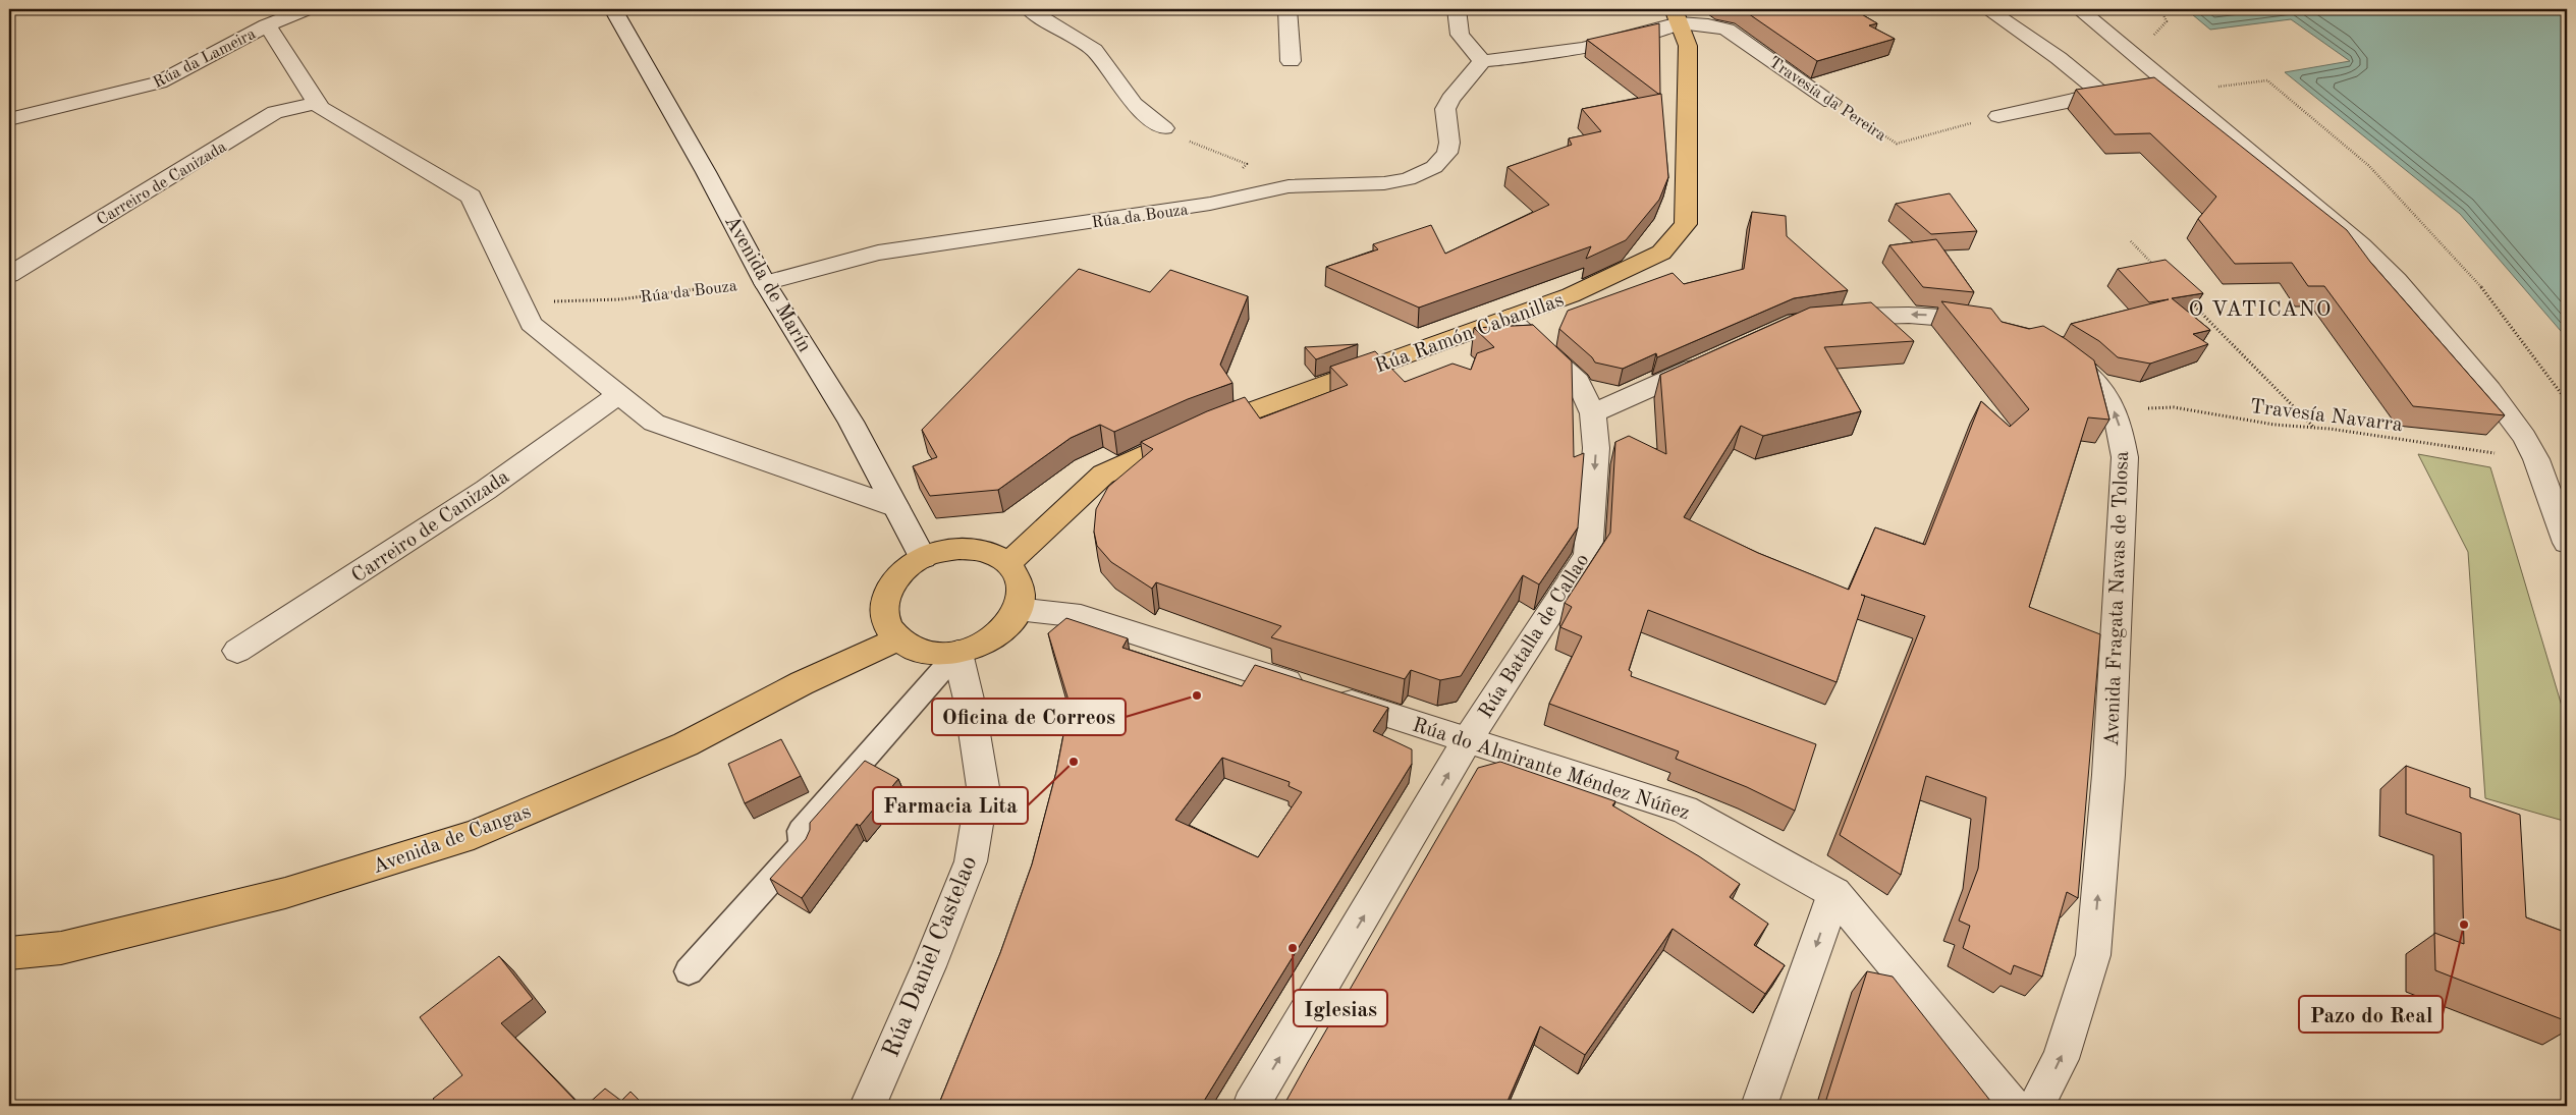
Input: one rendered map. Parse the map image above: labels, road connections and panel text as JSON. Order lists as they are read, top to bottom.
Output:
{
  "streets": {
    "main road": ["Rúa Ramón Cabanillas", "Avenida de Cangas"],
    "street": [
      "Rúa da Lameira",
      "Travesía da Pereira",
      "Carreiro de Canizada",
      "Rúa da Bouza",
      "Avenida de Marín",
      "Avenida Fragata Navas de Tolosa",
      "Rúa Batalla de Callao",
      "Rúa do Almirante Méndez Núñez",
      "Rúa Daniel Castelao"
    ],
    "path": ["Travesía Navarra"]
  },
  "crossings": [
    ["Travesía da Pereira", "Rúa Ramón Cabanillas"],
    ["Rúa da Bouza", "Avenida de Marín"],
    ["Avenida de Marín", "Rúa Ramón Cabanillas"],
    ["Avenida de Marín", "Rúa do Almirante Méndez Núñez"],
    ["Avenida de Marín", "Avenida de Cangas"],
    ["Avenida de Marín", "Rúa Daniel Castelao"],
    ["Rúa Ramón Cabanillas", "Rúa Batalla de Callao"],
    ["Rúa Ramón Cabanillas", "Rúa do Almirante Méndez Núñez"],
    ["Rúa Ramón Cabanillas", "Avenida de Cangas"],
    ["Rúa Ramón Cabanillas", "Rúa Daniel Castelao"],
    ["Travesía Navarra", "Avenida Fragata Navas de Tolosa"],
    ["Rúa Batalla de Callao", "Rúa do Almirante Méndez Núñez"],
    ["Rúa do Almirante Méndez Núñez", "Avenida de Cangas"],
    ["Rúa do Almirante Méndez Núñez", "Rúa Daniel Castelao"],
    ["Avenida de Cangas", "Rúa Daniel Castelao"]
  ],
  "one_way": ["Avenida Fragata Navas de Tolosa"],
  "districts": ["O VATICANO"],
  "places": [
    "Oficina de Correos",
    "Farmacia Lita",
    "Pazo do Real",
    "Iglesias"
  ]
}
